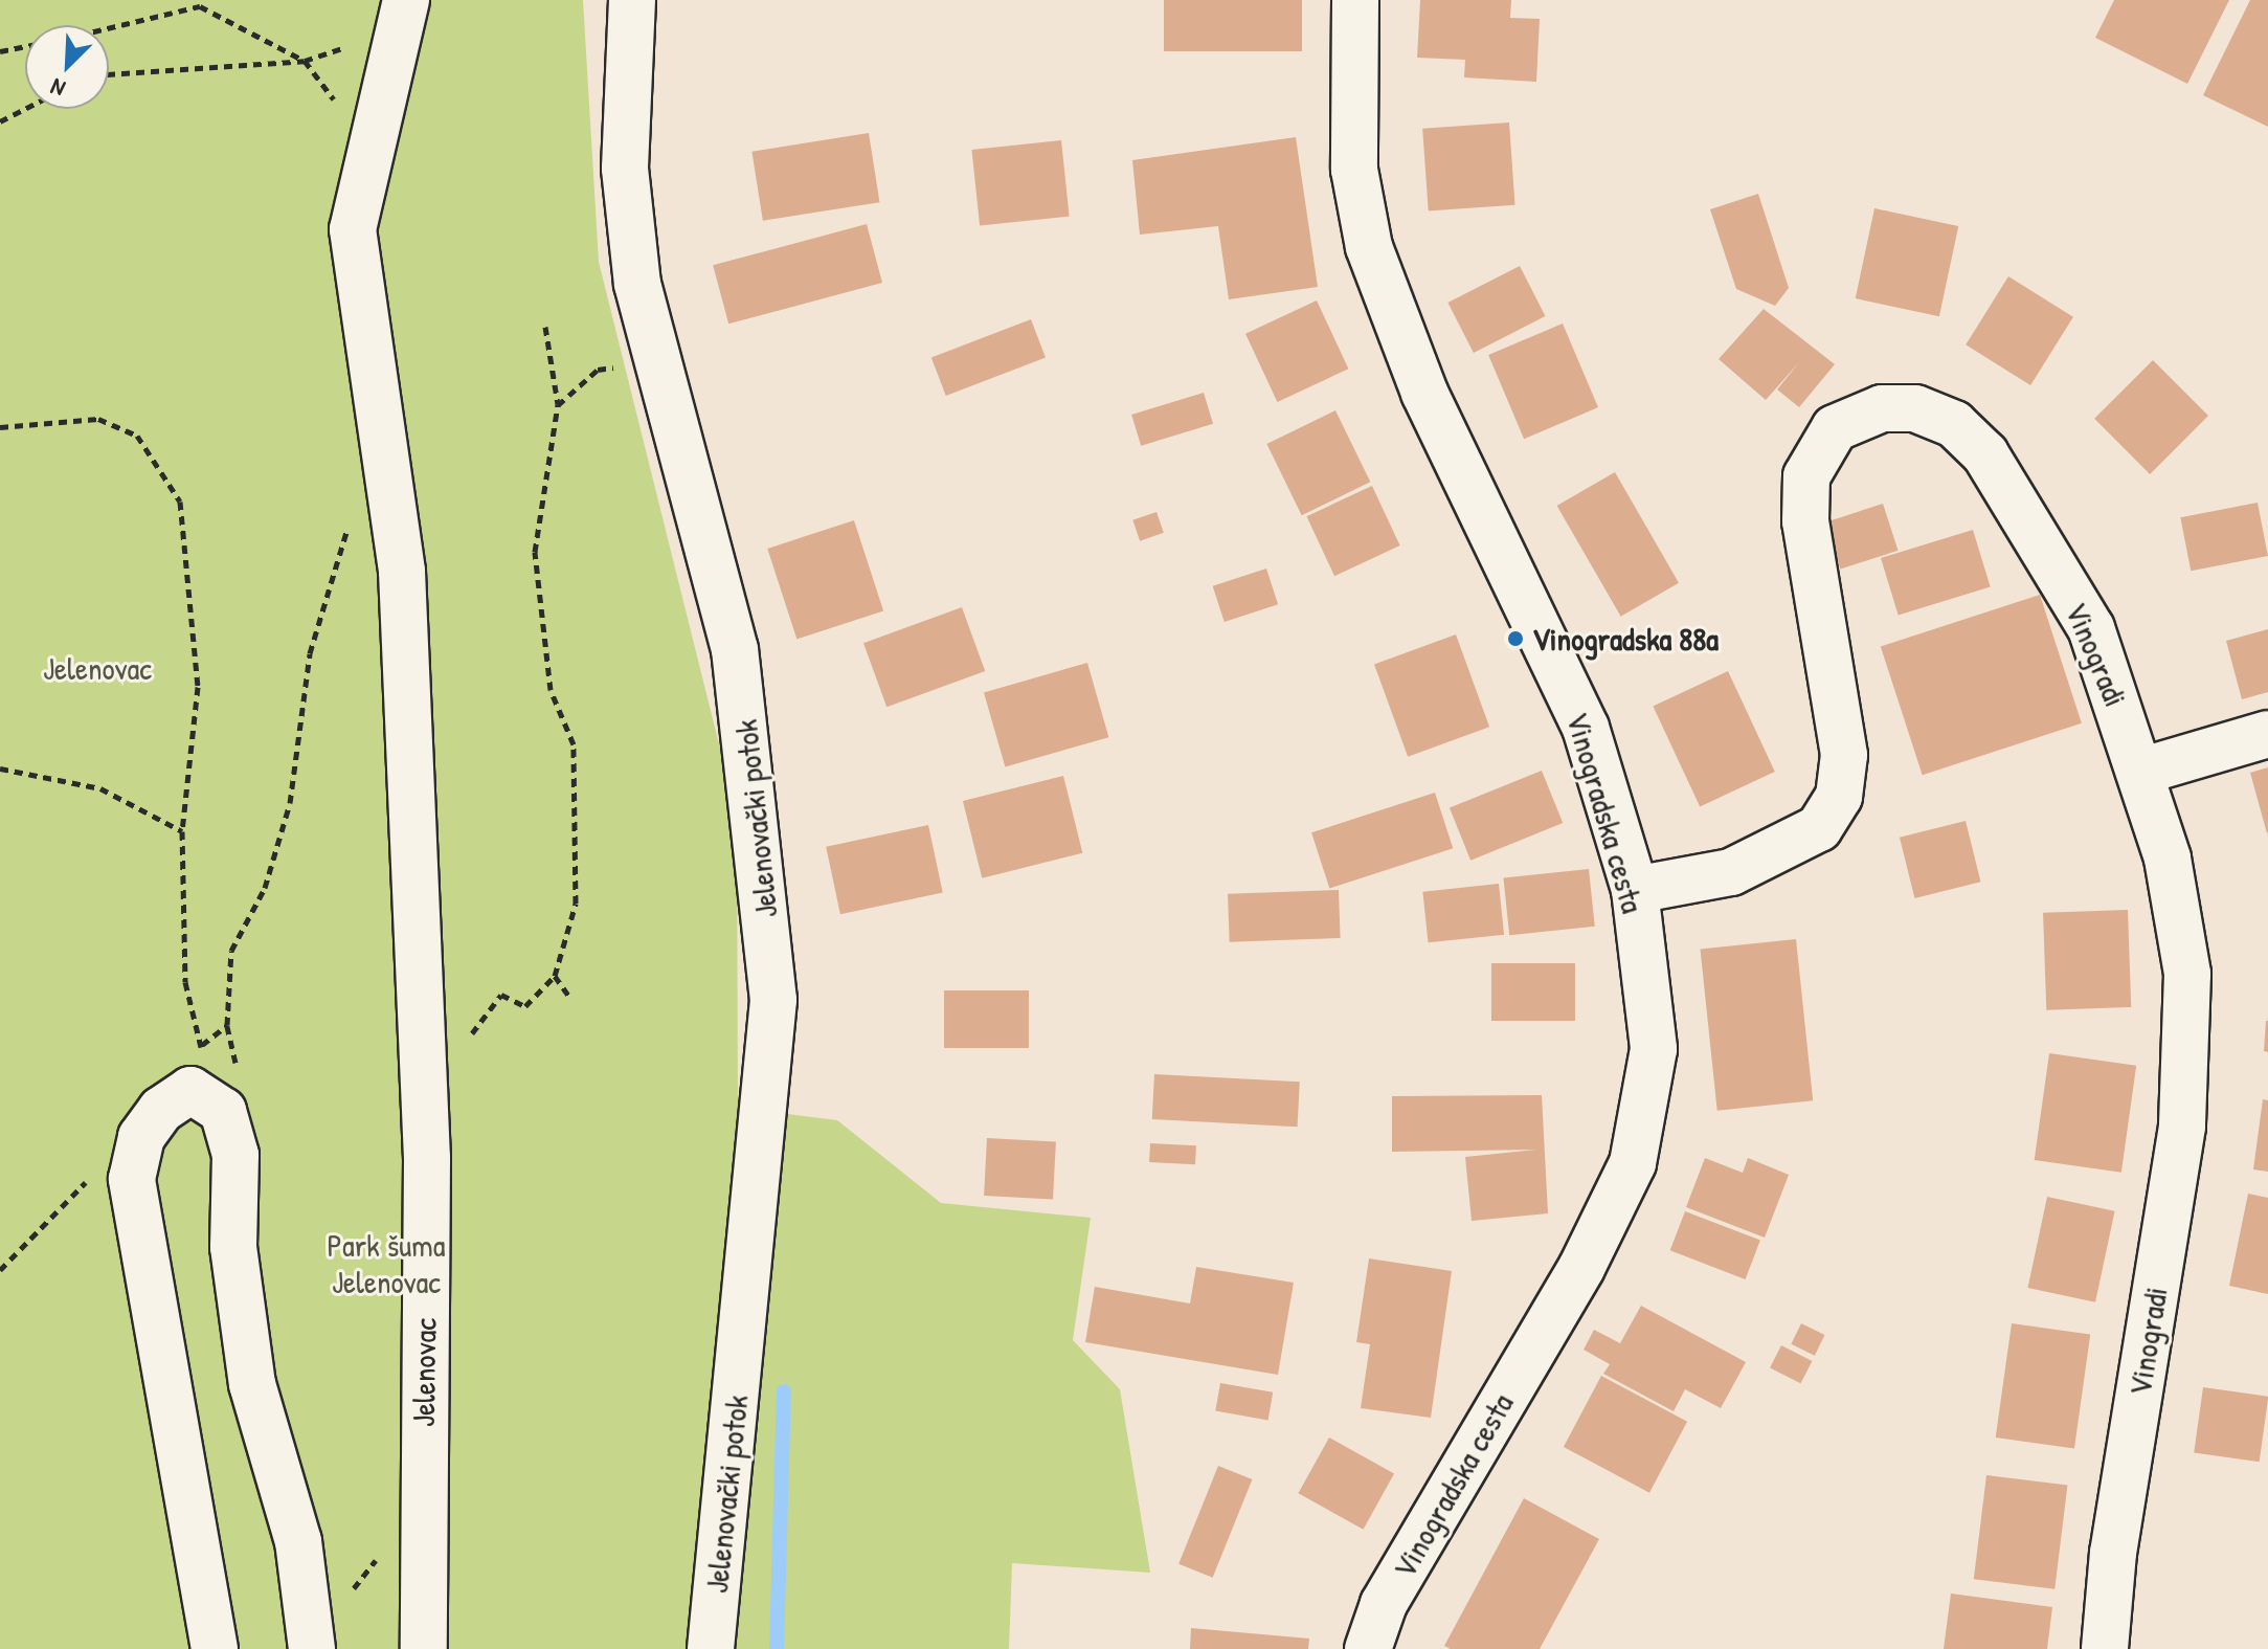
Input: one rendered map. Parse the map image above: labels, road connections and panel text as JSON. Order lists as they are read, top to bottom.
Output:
{
  "streets": {
    "street": [
      "Vinogradi",
      "Vinogradska cesta",
      "Jelenovački potok",
      "Jelenovac"
    ]
  },
  "crossings": [
    ["Vinogradi", "Vinogradska cesta"]
  ],
  "parks": ["Jelenovac", "Park šuma Jelenovac"],
  "places": ["Vinogradska 88a"],
  "north": "bottom left"
}
